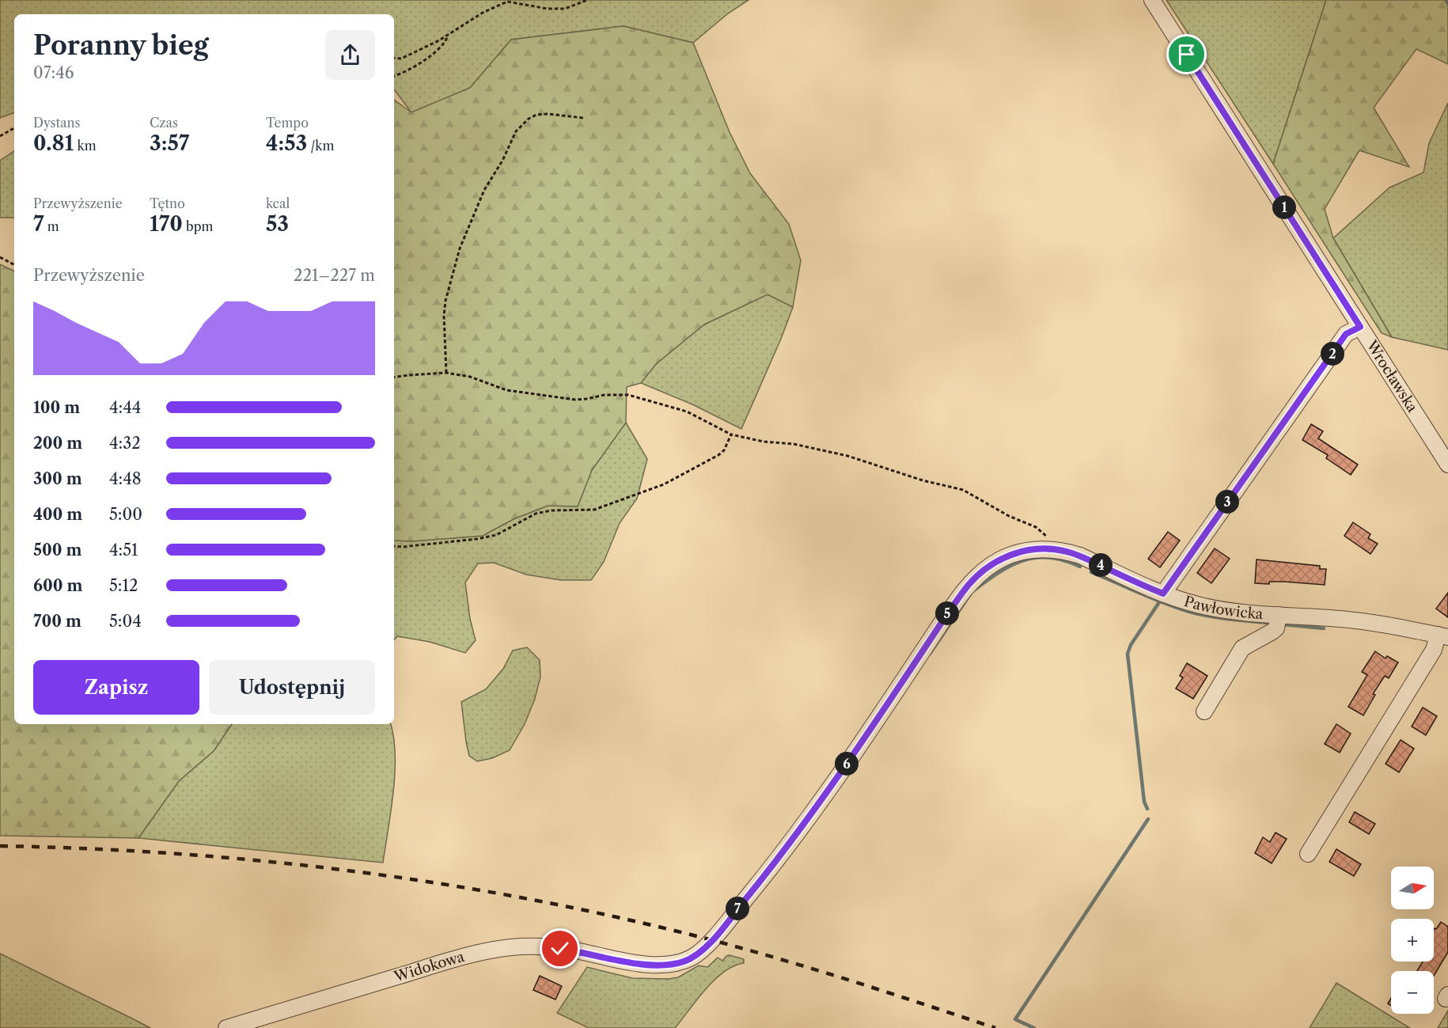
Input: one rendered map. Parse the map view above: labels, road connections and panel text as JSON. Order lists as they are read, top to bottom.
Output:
{
  "streets": {
    "street": ["Wrocławska", "Pawłowicka", "Widokowa"]
  },
  "crossings": [
    ["Pawłowicka", "Widokowa"]
  ],
  "north": "right",
  "page": {
    "heading": ["Poranny bieg", "07:46"],
    "stats": [
      ["Dystans", "0.81 km"],
      ["Czas", "3:57"],
      ["Tempo", "4:53 /km"],
      ["Przewyższenie", "7 m"],
      ["Tętno", "170 bpm"],
      ["kcal", "53"]
    ],
    "pins": [
      "1",
      "2",
      "3",
      "4",
      "5",
      "6",
      "7"
    ],
    "chart": ["Przewyższenie", "221–227 m"],
    "list": [
      {
        "name": "100 m",
        "note": "4:44"
      },
      {
        "name": "200 m",
        "note": "4:32"
      },
      {
        "name": "300 m",
        "note": "4:48"
      },
      {
        "name": "400 m",
        "note": "5:00"
      },
      {
        "name": "500 m",
        "note": "4:51"
      },
      {
        "name": "600 m",
        "note": "5:12"
      },
      {
        "name": "700 m",
        "note": "5:04"
      }
    ],
    "buttons": ["Zapisz", "Udostępnij"],
    "map_buttons": ["+", "−"]
  }
}
